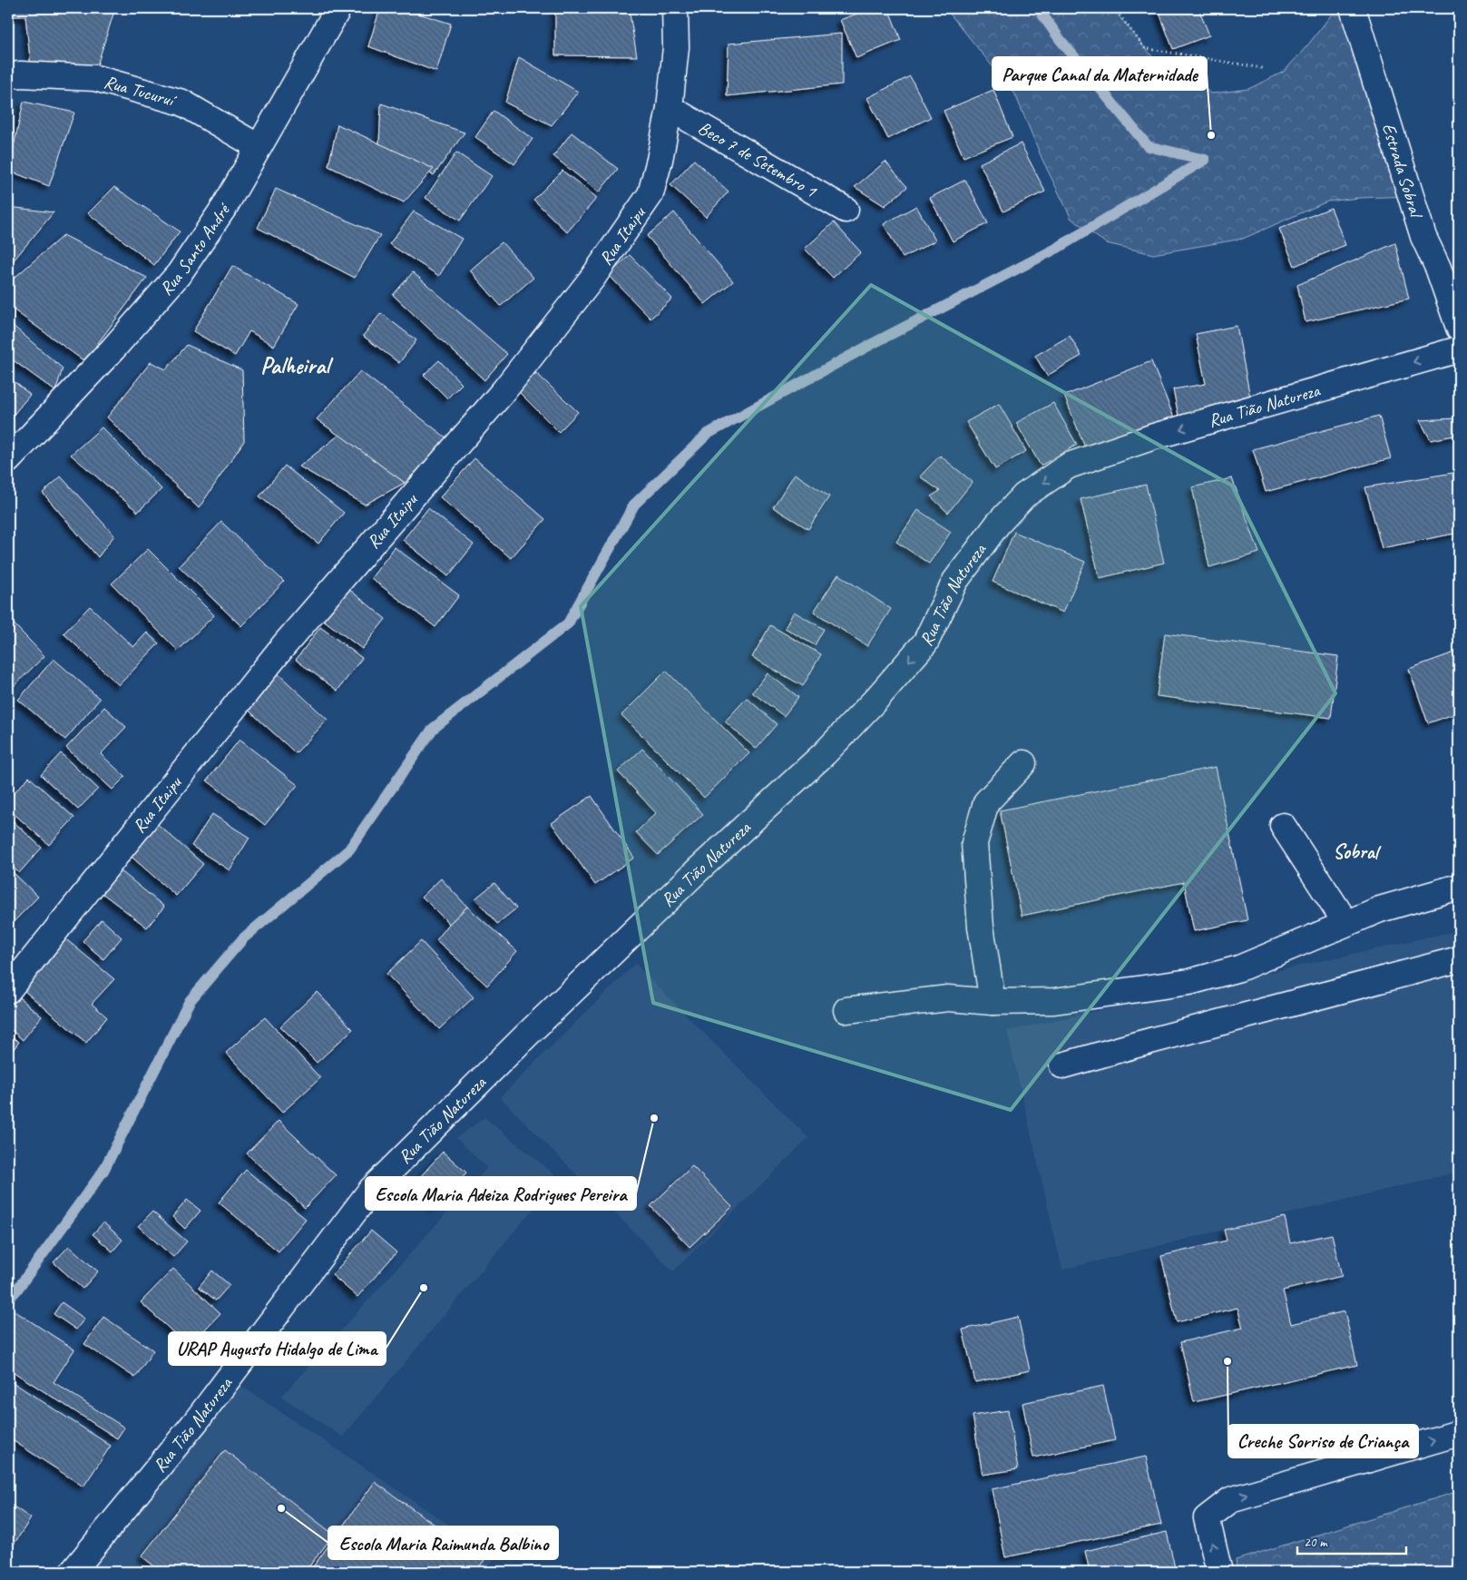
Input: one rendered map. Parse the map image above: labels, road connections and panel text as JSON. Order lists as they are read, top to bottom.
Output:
{
  "streets": {
    "street": [
      "Rua Tucuruí",
      "Beco 7 de Setembro 1",
      "Estrada Sobral",
      "Rua Itaipu",
      "Rua Santo André",
      "Rua Tião Natureza"
    ]
  },
  "crossings": [
    ["Rua Tucuruí", "Rua Santo André"],
    ["Beco 7 de Setembro 1", "Rua Itaipu"]
  ],
  "one_way": ["Rua Tião Natureza"],
  "districts": ["Palheiral", "Sobral"],
  "places": [
    "Parque Canal da Maternidade",
    "Escola Maria Adeiza Rodrigues Pereira",
    "URAP Augusto Hidalgo de Lima",
    "Creche Sorriso de Criança",
    "Escola Maria Raimunda Balbino"
  ],
  "scale_bar": "20 m"
}
